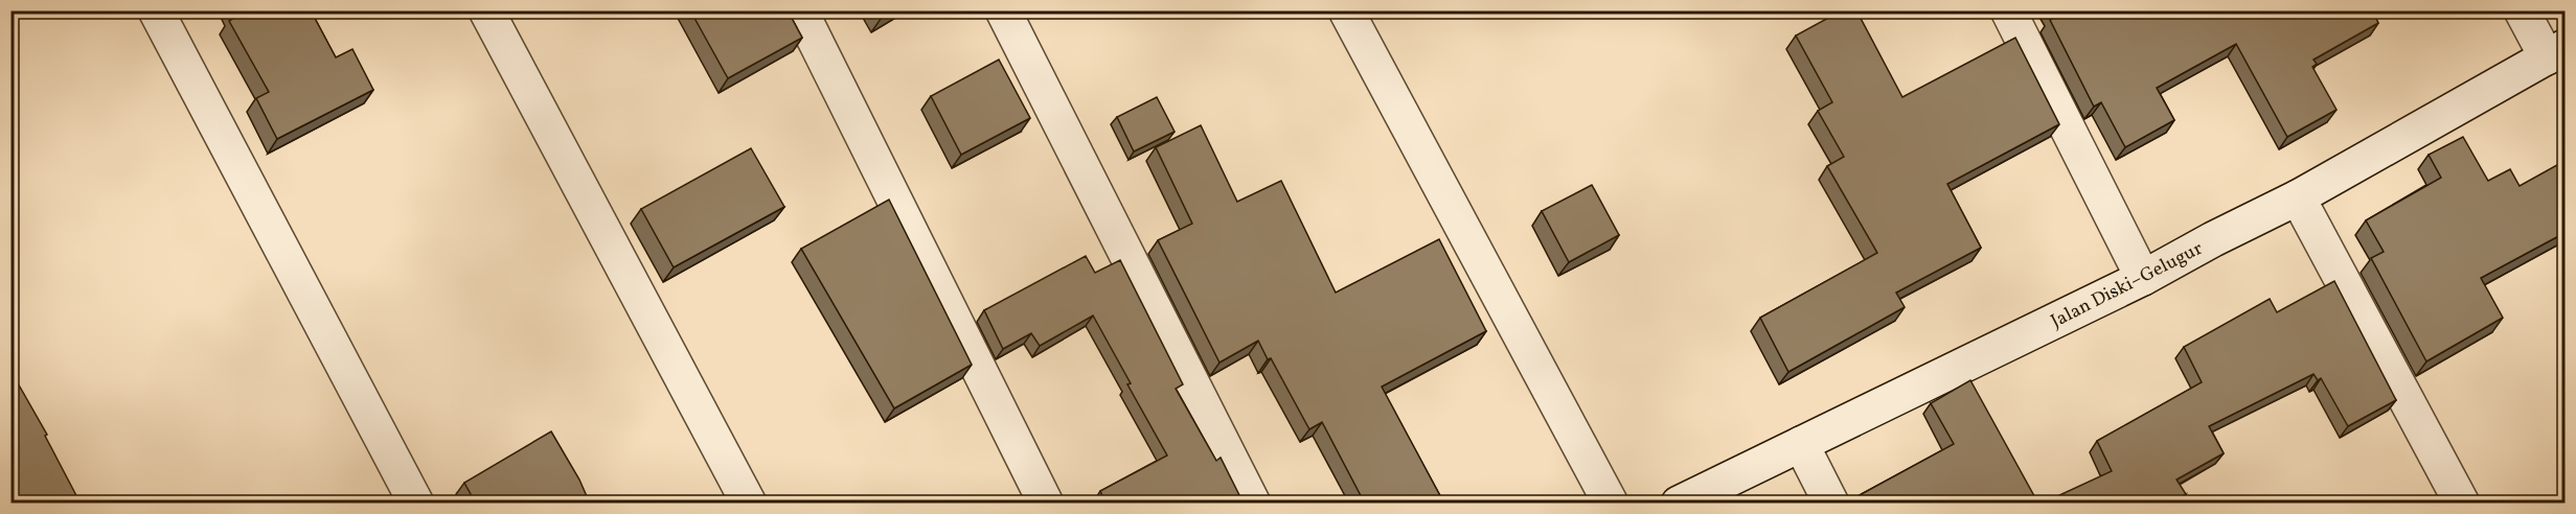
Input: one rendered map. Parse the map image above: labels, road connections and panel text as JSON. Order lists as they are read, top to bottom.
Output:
{
  "streets": {
    "street": ["Jalan Diski–Gelugur"]
  }
}
